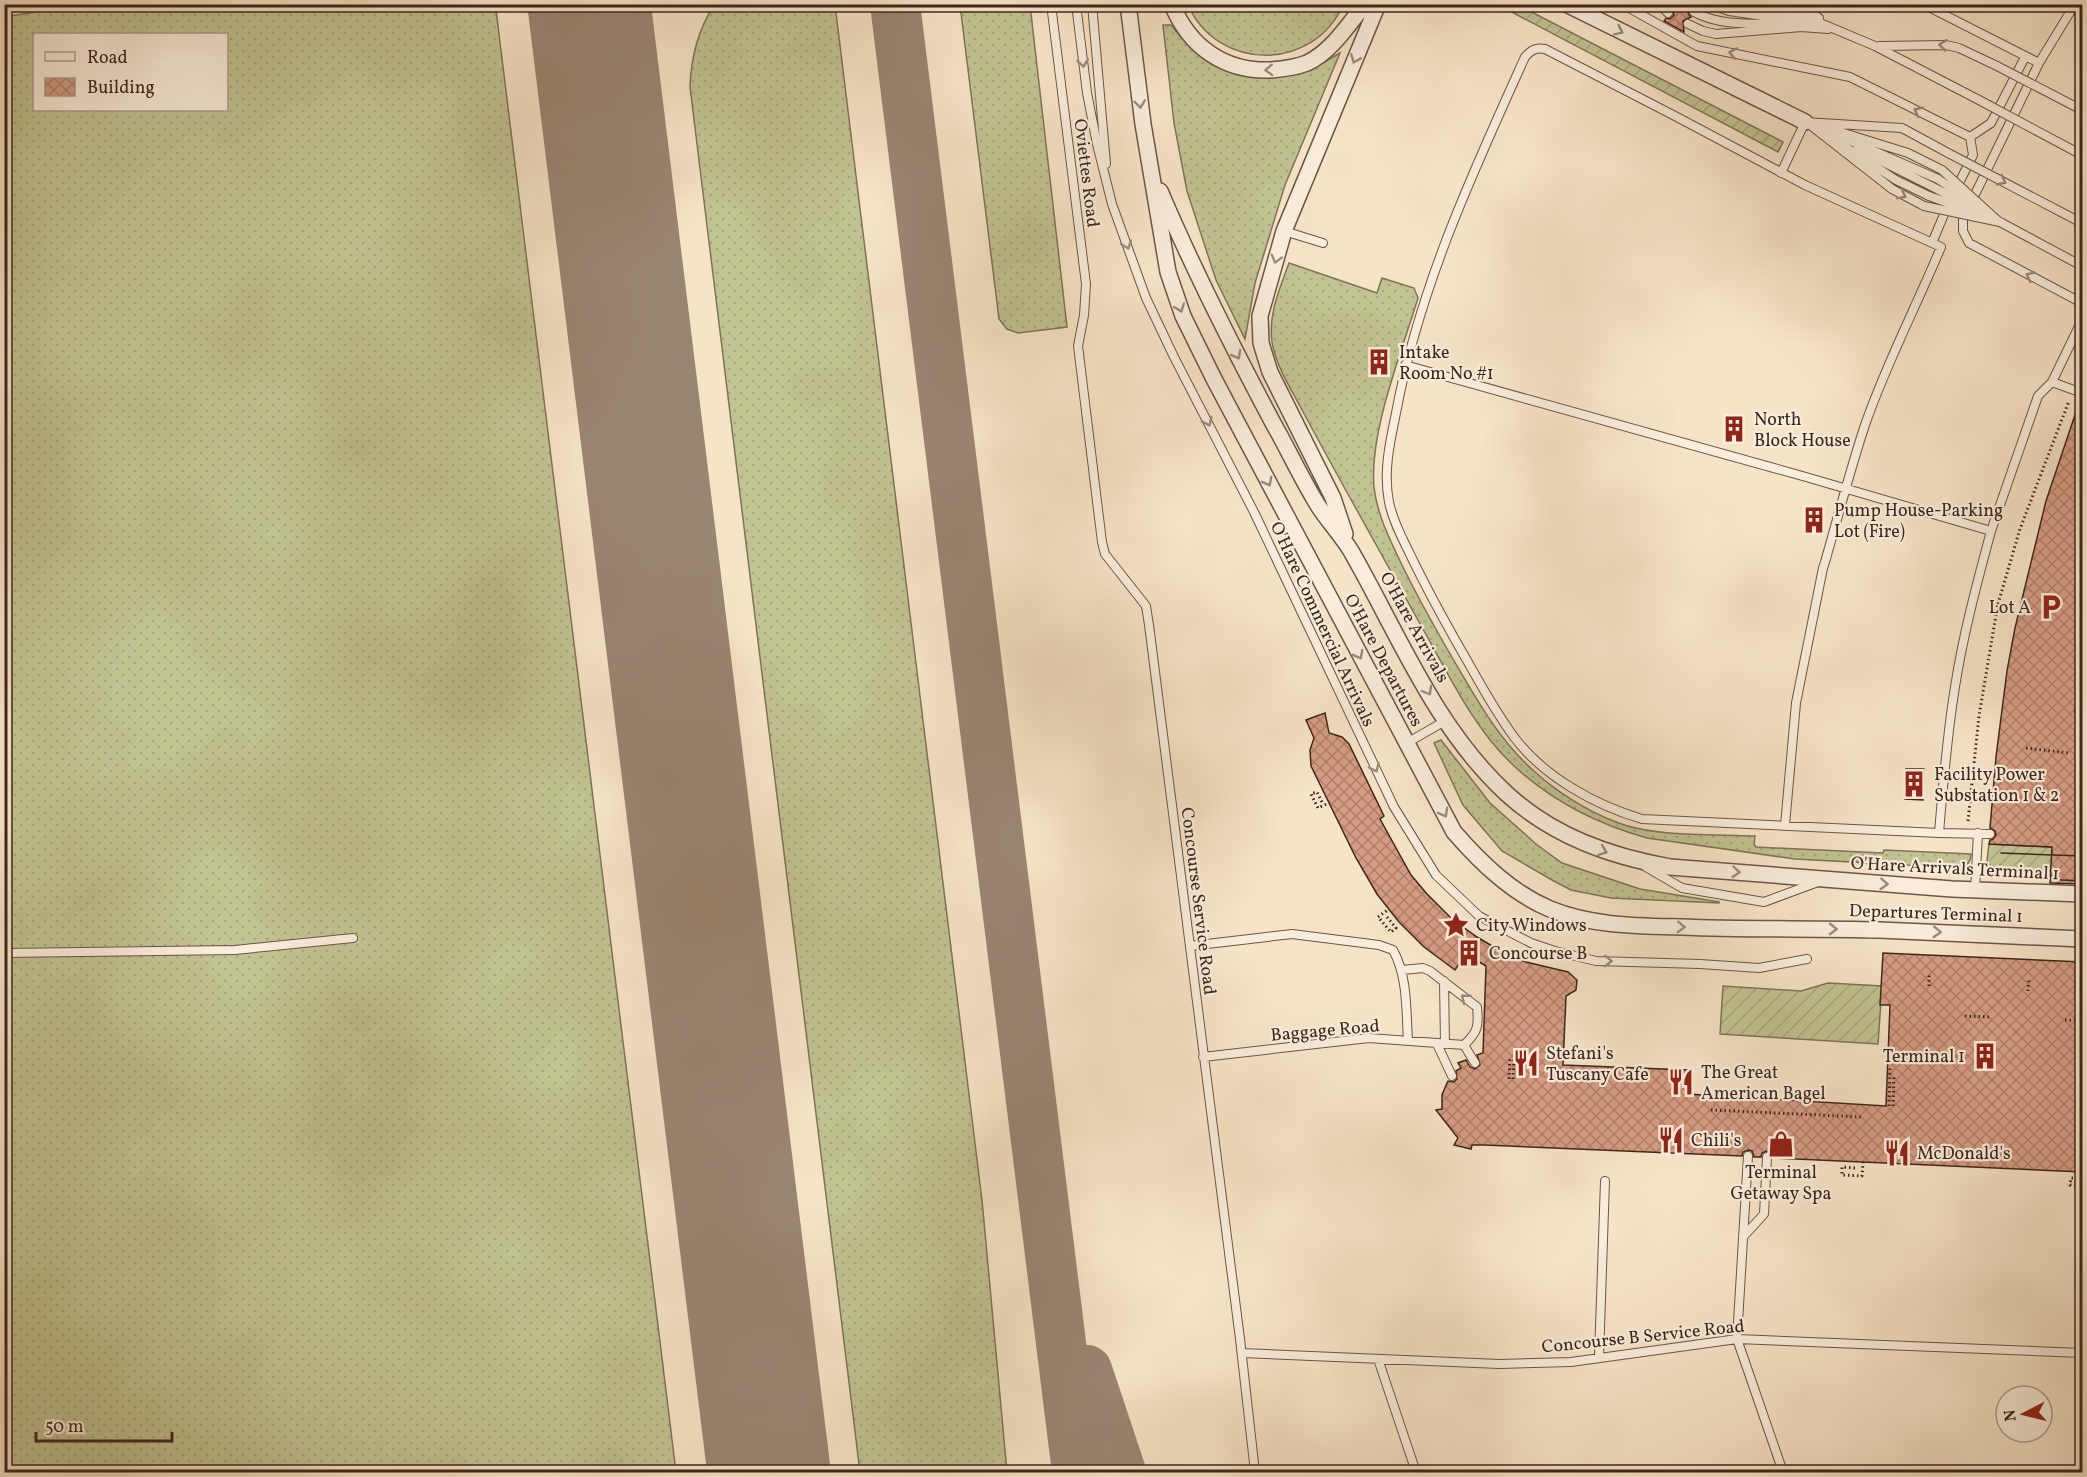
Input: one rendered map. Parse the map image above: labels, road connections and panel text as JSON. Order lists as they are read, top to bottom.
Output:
{
  "streets": {
    "street": [
      "O'Hare Arrivals",
      "O'Hare Departures",
      "O'Hare Arrivals Terminal 1",
      "Departures Terminal 1"
    ],
    "lane": [
      "Oviettes Road",
      "O'Hare Commercial Arrivals",
      "Concourse Service Road",
      "Baggage Road",
      "Concourse B Service Road"
    ]
  },
  "crossings": [
    ["Oviettes Road", "Concourse Service Road"],
    ["O'Hare Arrivals", "O'Hare Departures"],
    ["O'Hare Arrivals", "O'Hare Arrivals Terminal 1"],
    ["O'Hare Departures", "Departures Terminal 1"],
    ["Concourse Service Road", "Baggage Road"],
    ["Concourse Service Road", "Concourse B Service Road"]
  ],
  "one_way": [
    "O'Hare Commercial Arrivals",
    "O'Hare Arrivals",
    "O'Hare Departures",
    "O'Hare Arrivals Terminal 1",
    "Departures Terminal 1"
  ],
  "places": {
    "building": [
      "Intake Room No #1",
      "North Block House",
      "Pump House-Parking Lot (Fire)",
      "Facility Power Substation 1 & 2",
      "Concourse B",
      "Terminal 1"
    ],
    "parking": ["Lot A"],
    "place": ["City Windows"],
    "restaurant": [
      "Stefani's Tuscany Cafe",
      "The Great American Bagel",
      "Chili's",
      "McDonald's"
    ],
    "shop": ["Terminal Getaway Spa"]
  },
  "legend": ["Road", "Building"],
  "scale_bar": "50 m",
  "north": "left"
}
